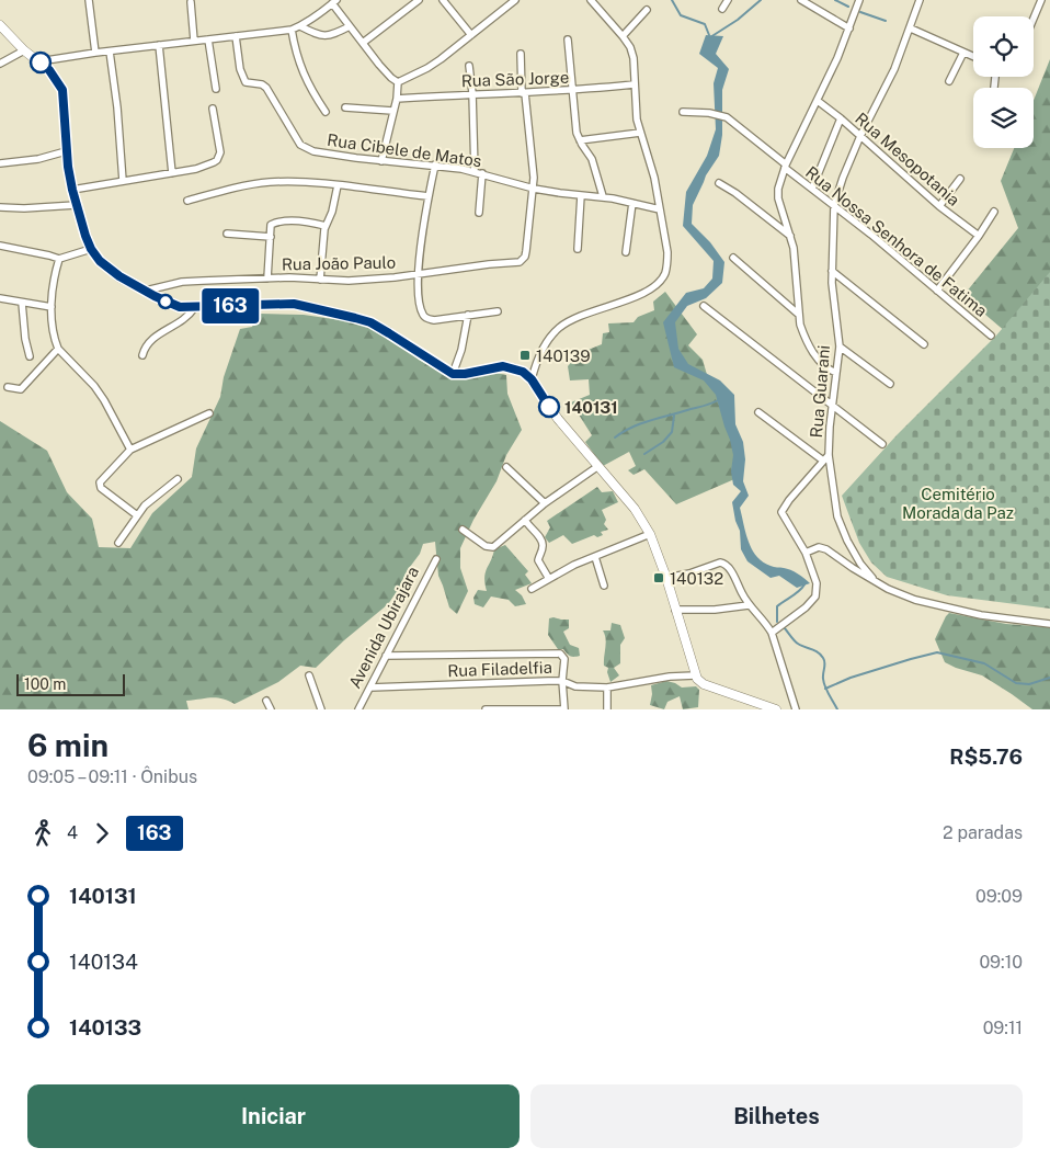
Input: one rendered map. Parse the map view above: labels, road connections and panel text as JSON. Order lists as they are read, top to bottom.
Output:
{
  "streets": {
    "street": [
      "Rua São Jorge",
      "Rua Cibele de Matos",
      "Rua Mesopotania",
      "Rua Nossa Senhora de Fatima",
      "Rua João Paulo",
      "Rua Guarani",
      "Avenida Ubirajara",
      "Rua Filadelfia"
    ]
  },
  "crossings": [
    ["Rua Cibele de Matos", "Rua João Paulo"],
    ["Rua Mesopotania", "Rua Guarani"],
    ["Rua Nossa Senhora de Fatima", "Rua Guarani"],
    ["Avenida Ubirajara", "Rua Filadelfia"]
  ],
  "parks": ["Cemitério Morada da Paz"],
  "places": {
    "transit": ["140139", "140132"],
    "other": ["140131"]
  },
  "lines": ["bus line 163"],
  "scale_bar": "100 m",
  "page": {
    "on_map": "163",
    "scale": "100 m",
    "heading": ["6 min", "09:05 – 09:11 · Ônibus", "R$5.76"],
    "legs": ["4", "163", "2 paradas"],
    "list": [
      {
        "name": "140131",
        "value": "09:09"
      },
      {
        "name": "140134",
        "value": "09:10"
      },
      {
        "name": "140133",
        "value": "09:11"
      }
    ],
    "buttons": ["Iniciar", "Bilhetes"]
  }
}
